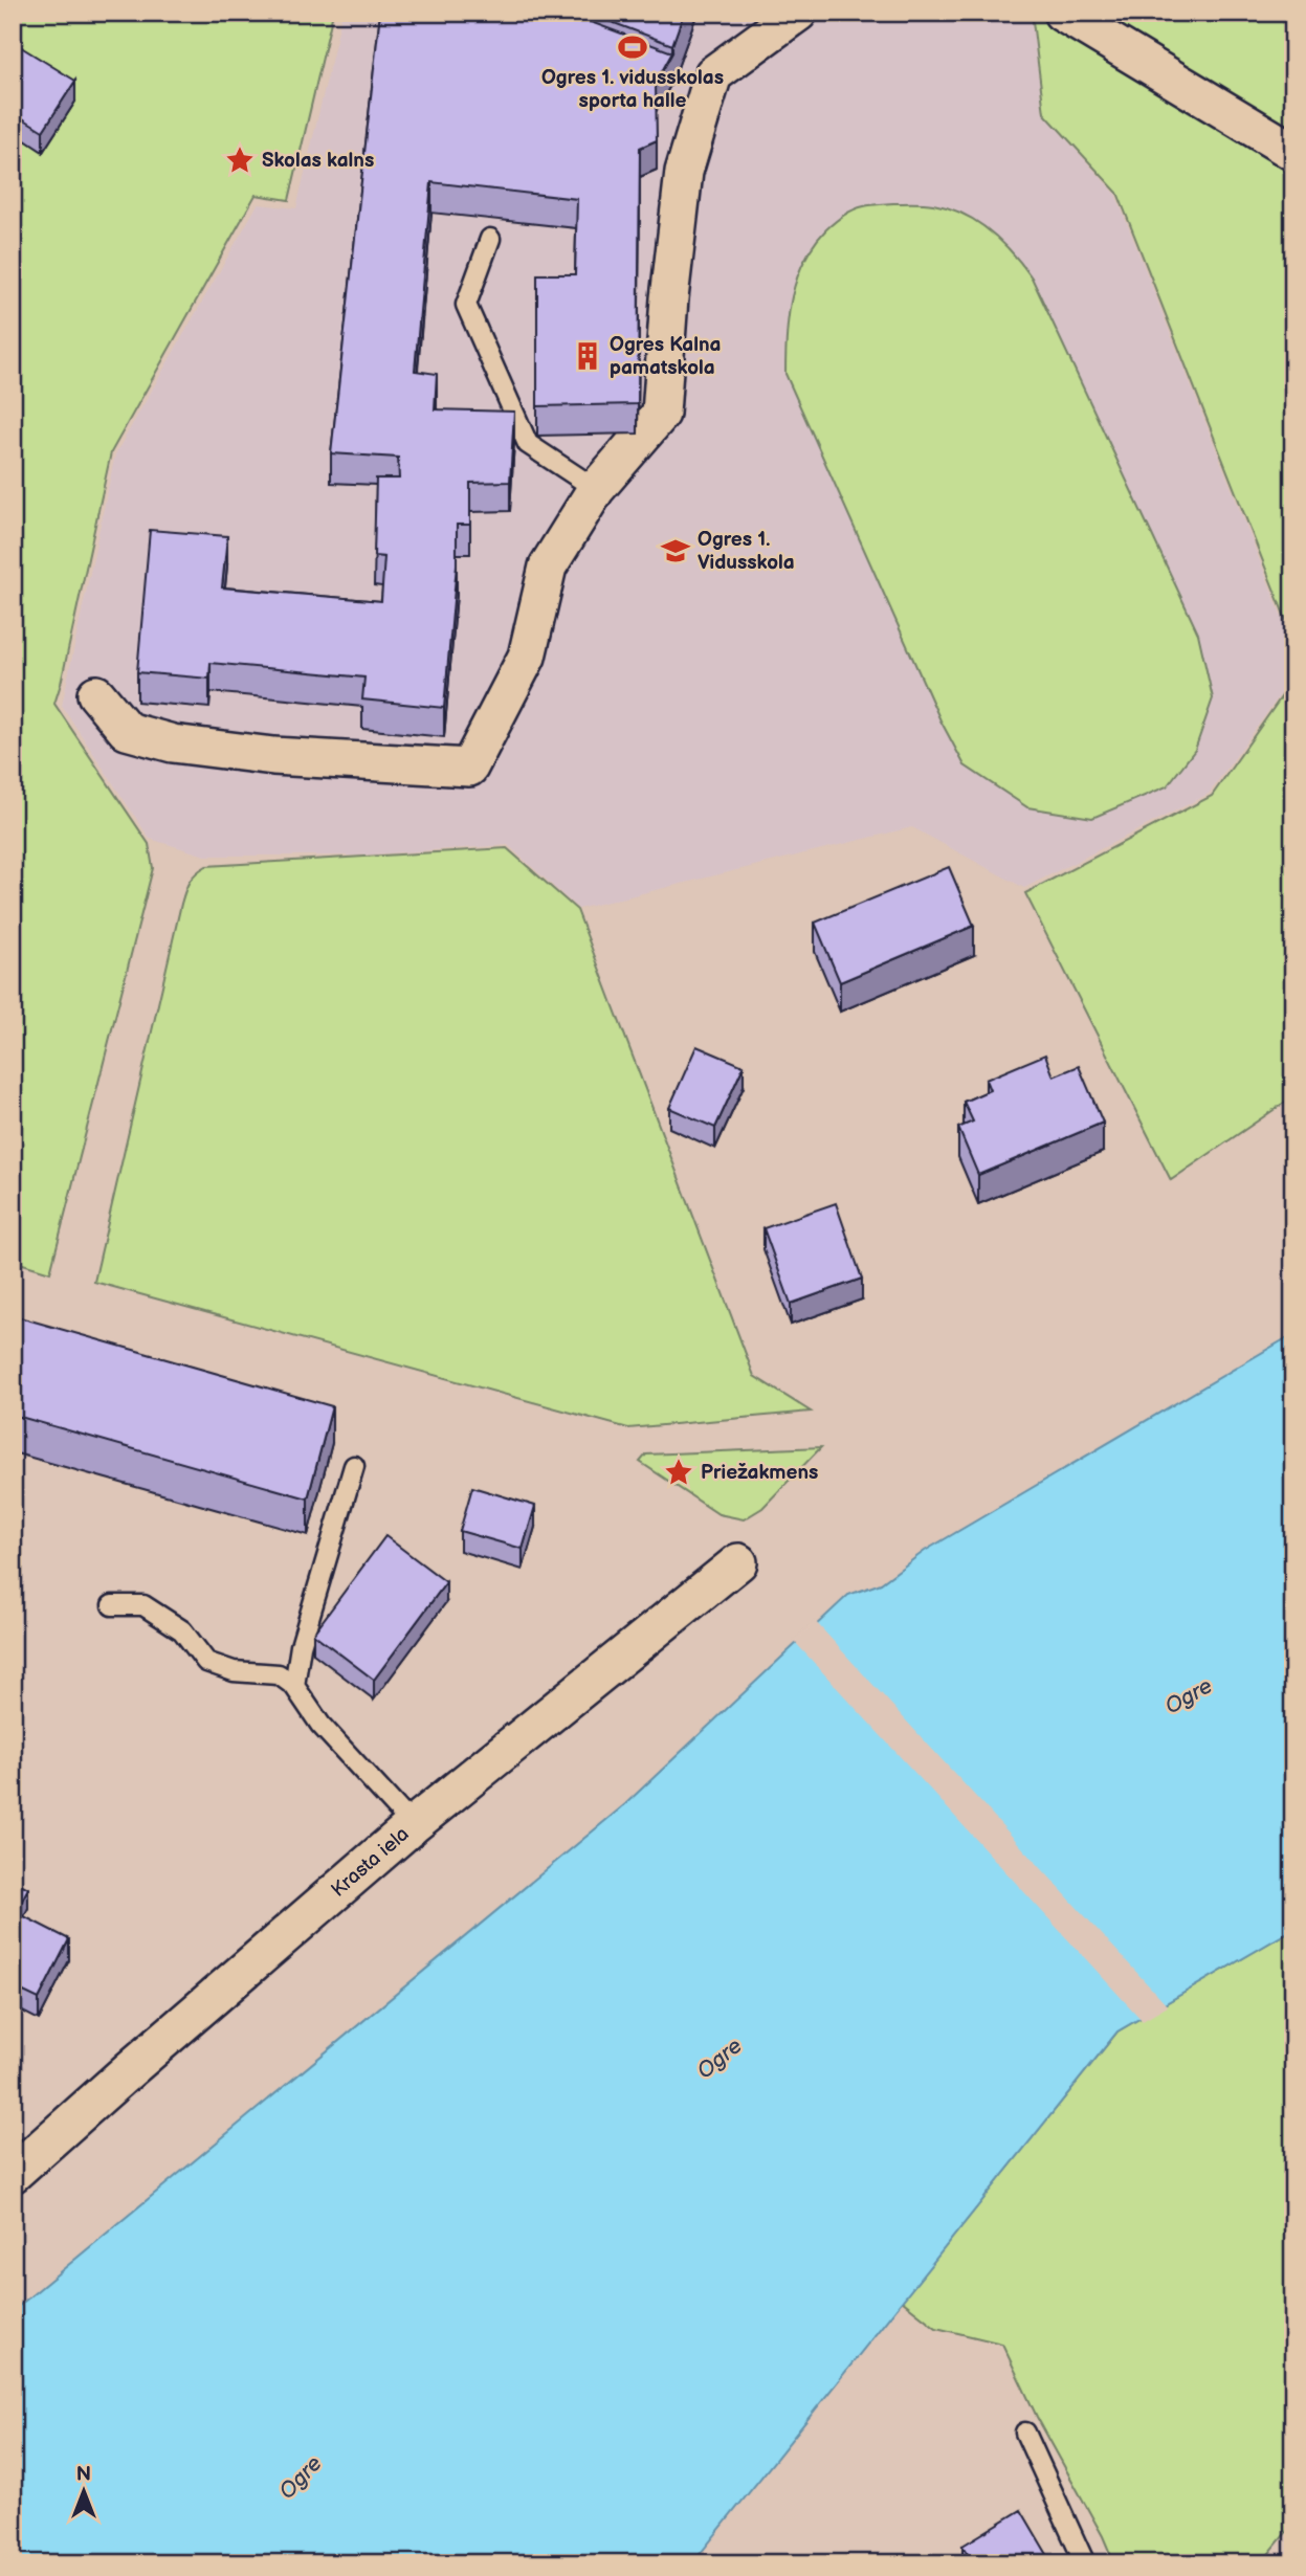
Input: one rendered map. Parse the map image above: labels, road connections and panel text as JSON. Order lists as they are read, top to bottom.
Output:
{
  "streets": {
    "street": ["Krasta iela"]
  },
  "water": ["Ogre"],
  "places": {
    "sports": ["Ogres 1. vidusskolas sporta halle"],
    "place": ["Skolas kalns", "Priežakmens"],
    "building": ["Ogres Kalna pamatskola"],
    "school or university": ["Ogres 1. Vidusskola"]
  },
  "north": "top"
}
